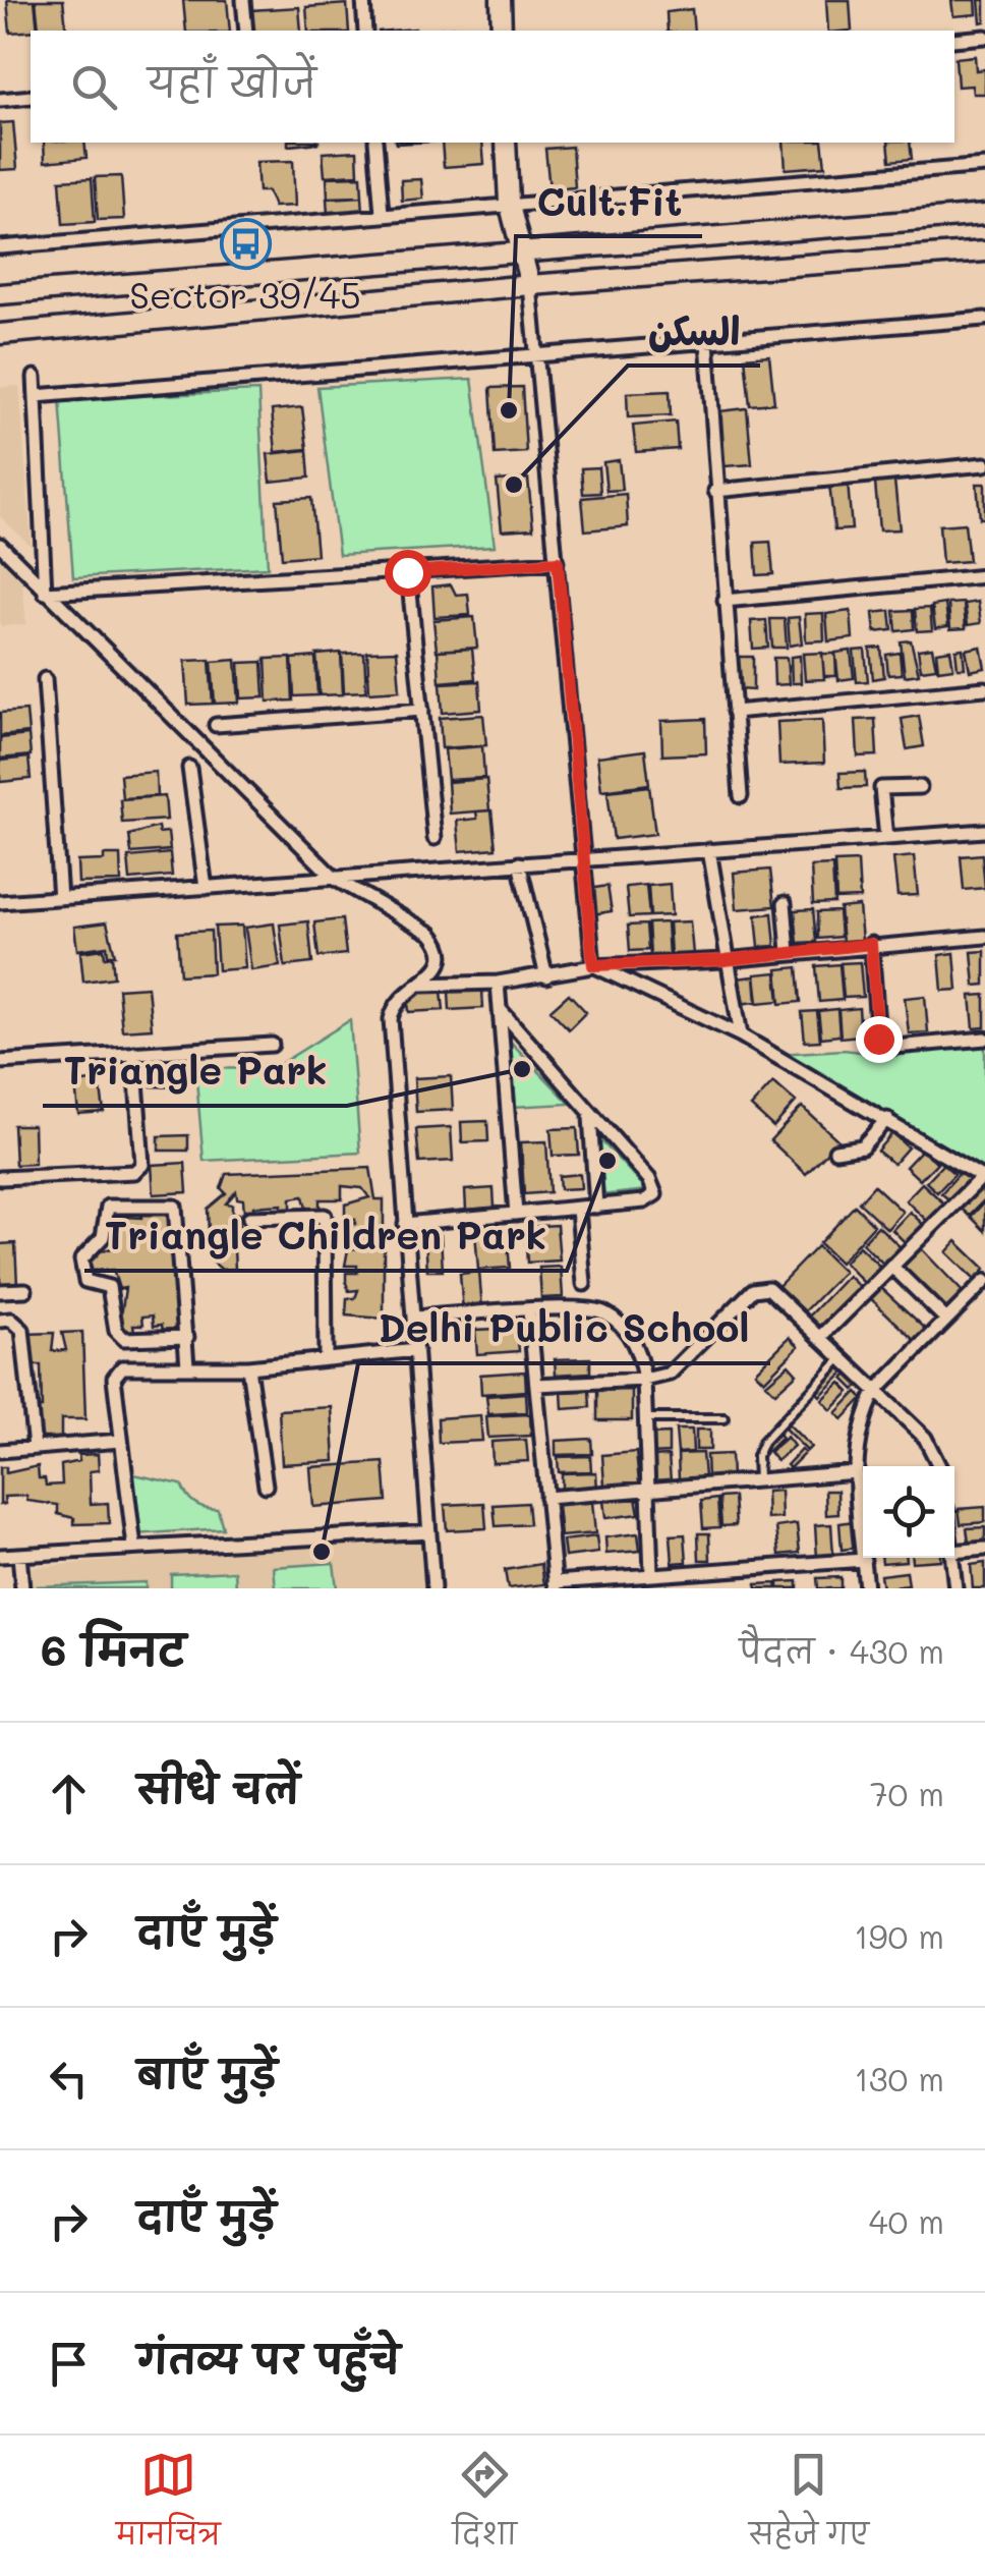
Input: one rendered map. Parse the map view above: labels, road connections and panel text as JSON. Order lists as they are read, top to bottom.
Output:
{
  "places": {
    "bus stop": ["Sector 39/45"],
    "other": [
      "Cult.Fit",
      "السكن",
      "Triangle Park",
      "Triangle Children Park",
      "Delhi Public School"
    ]
  },
  "page": {
    "search": "यहाँ खोजें",
    "heading": ["6 मिनट", "पैदल · 430 m"],
    "list": [
      ["सीधे चलें", "70 m"],
      ["दाएँ मुड़ें", "190 m"],
      ["बाएँ मुड़ें", "130 m"],
      ["दाएँ मुड़ें", "40 m"],
      "गंतव्य पर पहुँचे"
    ],
    "nav": ["मानचित्र", "दिशा", "सहेजे गए"]
  }
}
